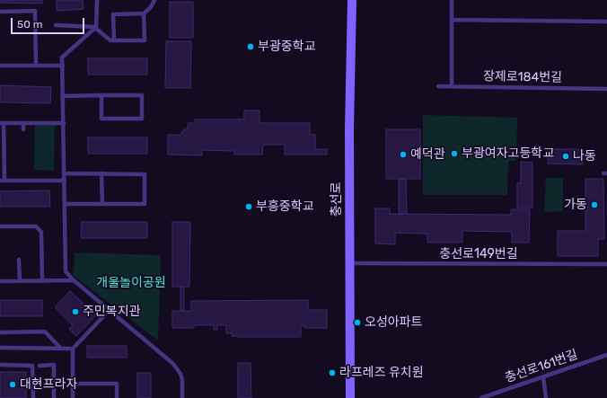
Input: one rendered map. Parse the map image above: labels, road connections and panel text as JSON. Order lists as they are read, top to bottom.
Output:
{
  "streets": {
    "street": ["충선로"],
    "lane": ["장제로184번길", "충선로149번길", "충선로161번길"]
  },
  "crossings": [
    ["충선로", "충선로149번길"]
  ],
  "parks": ["개울놀이공원"],
  "places": [
    "부광중학교",
    "부광여자고등학교",
    "예덕관",
    "나동",
    "가동",
    "부흥중학교",
    "주민복지관",
    "오성아파트",
    "라프레즈 유치원",
    "대현프라자"
  ],
  "scale_bar": "50 m"
}
